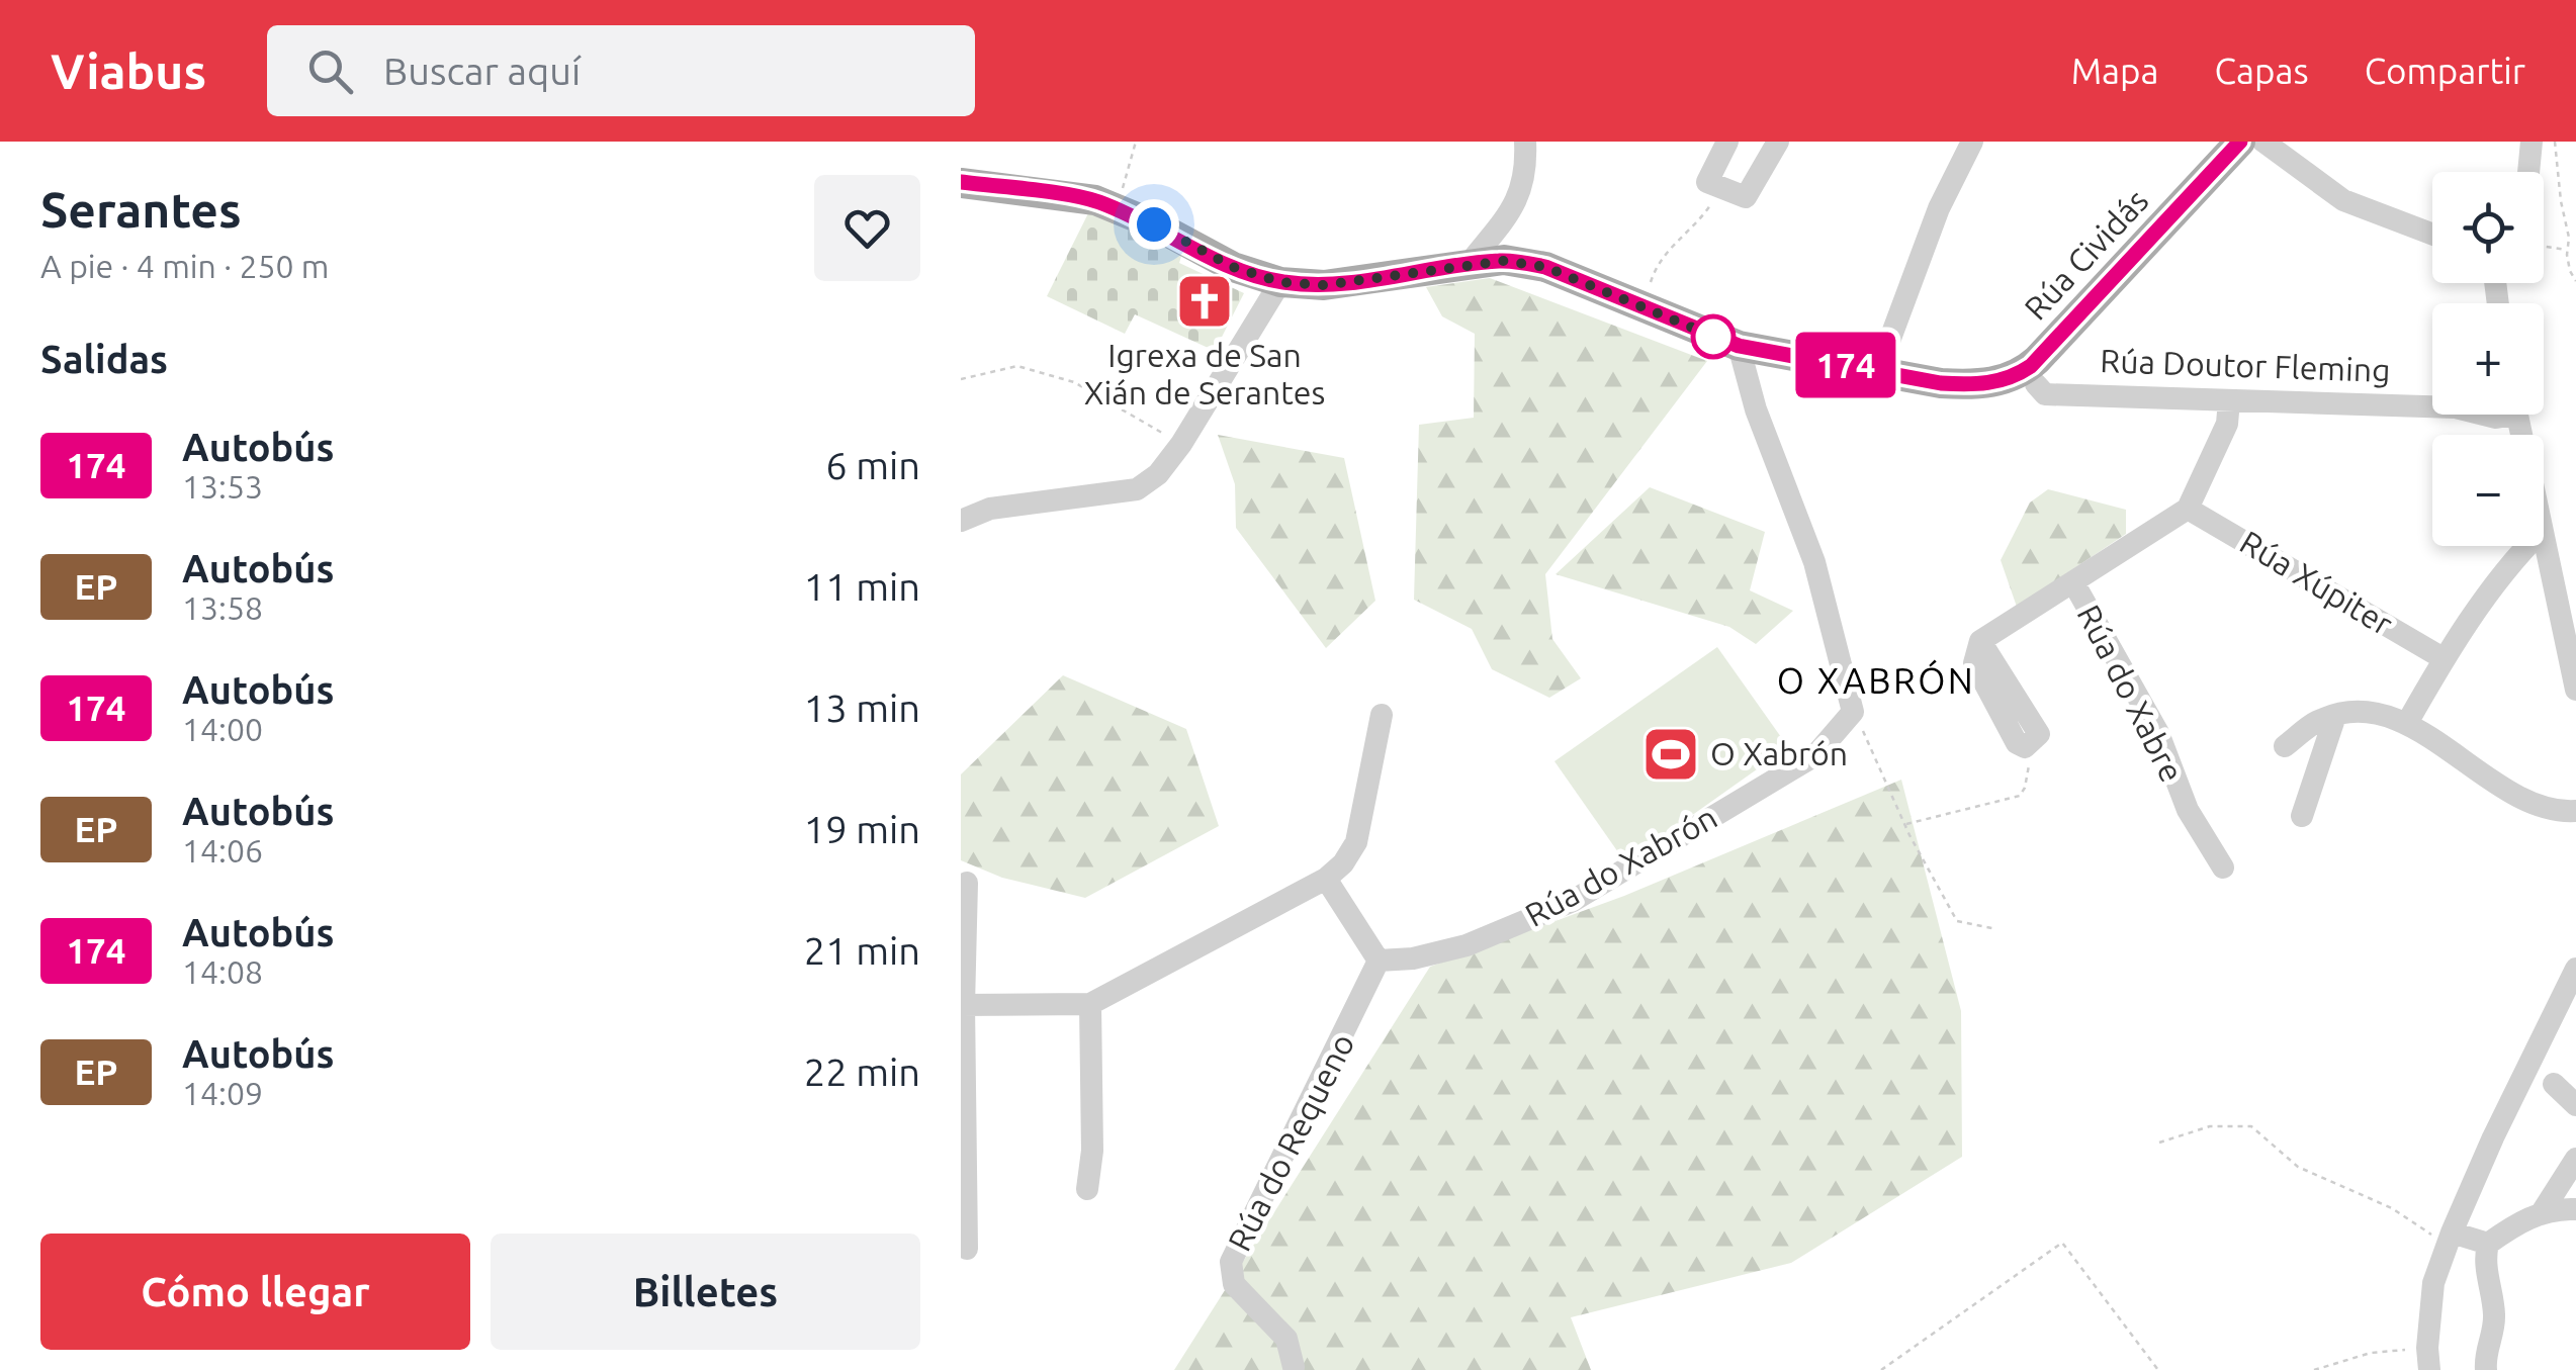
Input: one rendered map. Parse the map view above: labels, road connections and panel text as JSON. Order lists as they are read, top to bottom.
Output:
{
  "streets": {
    "main road": ["Rúa Cividás", "Rúa Doutor Fleming"],
    "street": [
      "Rúa Xúpiter",
      "Rúa do Xabre",
      "Rúa do Xabrón",
      "Rúa do Requeno"
    ]
  },
  "crossings": [
    ["Rúa Cividás", "Rúa Doutor Fleming"],
    ["Rúa Xúpiter", "Rúa do Xabre"],
    ["Rúa do Xabrón", "Rúa do Requeno"]
  ],
  "districts": ["O XABRÓN"],
  "places": {
    "church": ["Igrexa de San Xián de Serantes"],
    "sports": ["O Xabrón"]
  },
  "lines": ["bus line 174"],
  "page": {
    "header": "Viabus",
    "search": "Buscar aquí",
    "nav": ["Mapa", "Capas", "Compartir"],
    "heading": [
      ["Serantes", "A pie · 4 min · 250 m"],
      "Salidas"
    ],
    "on_map": "174",
    "map_buttons": ["+", "−"],
    "list": [
      {
        "mark": "174",
        "name": "Autobús",
        "note": "13:53",
        "value": "6 min"
      },
      {
        "mark": "EP",
        "name": "Autobús",
        "note": "13:58",
        "value": "11 min"
      },
      {
        "mark": "174",
        "name": "Autobús",
        "note": "14:00",
        "value": "13 min"
      },
      {
        "mark": "EP",
        "name": "Autobús",
        "note": "14:06",
        "value": "19 min"
      },
      {
        "mark": "174",
        "name": "Autobús",
        "note": "14:08",
        "value": "21 min"
      },
      {
        "mark": "EP",
        "name": "Autobús",
        "note": "14:09",
        "value": "22 min"
      }
    ],
    "buttons": ["Cómo llegar", "Billetes"]
  }
}
